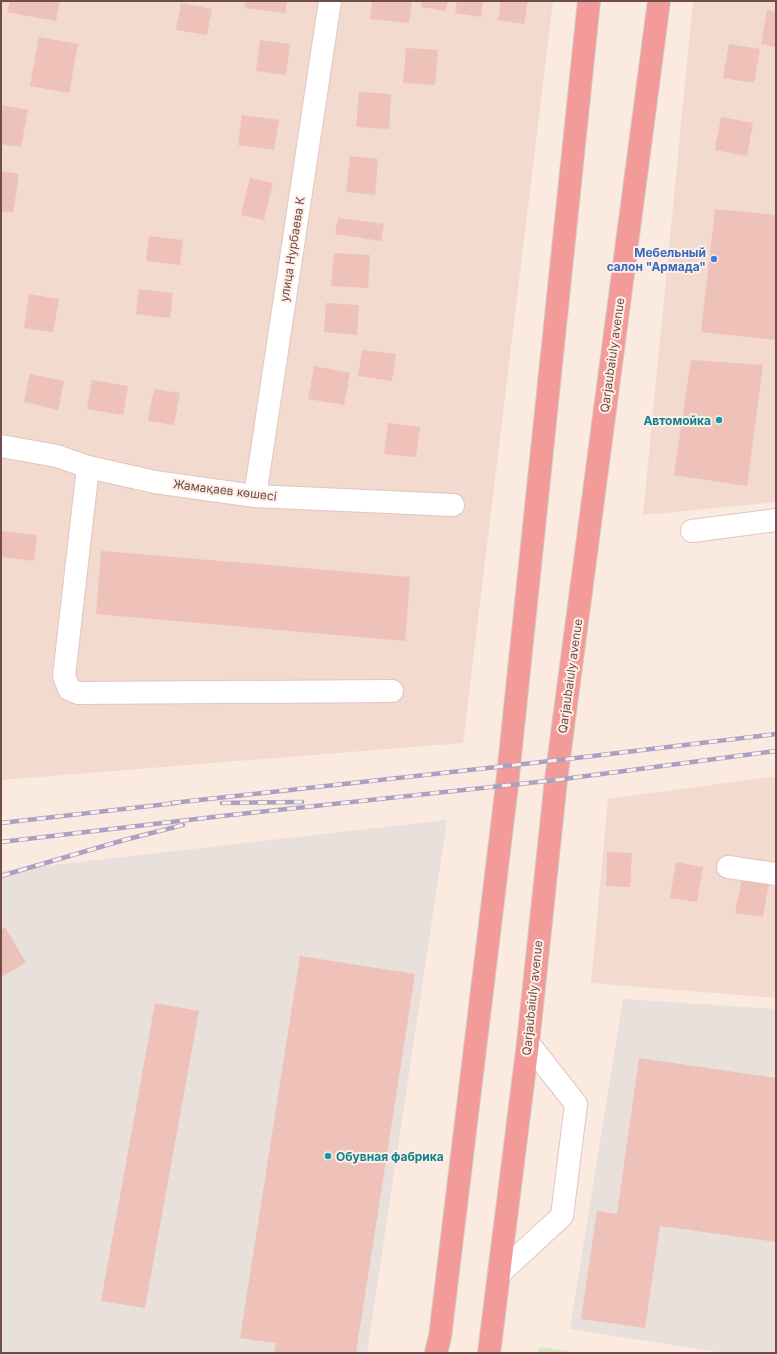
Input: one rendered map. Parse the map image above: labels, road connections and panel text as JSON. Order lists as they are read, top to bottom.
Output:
{
  "streets": {
    "highway": ["Qarjaubaiuly avenue"],
    "street": ["улица Нурбаева К", "Жамақаев көшесі"]
  },
  "crossings": [
    ["улица Нурбаева К", "Жамақаев көшесі"]
  ],
  "places": ["Мебельный салон \"Армада\"", "Автомойка", "Обувная фабрика"]
}
